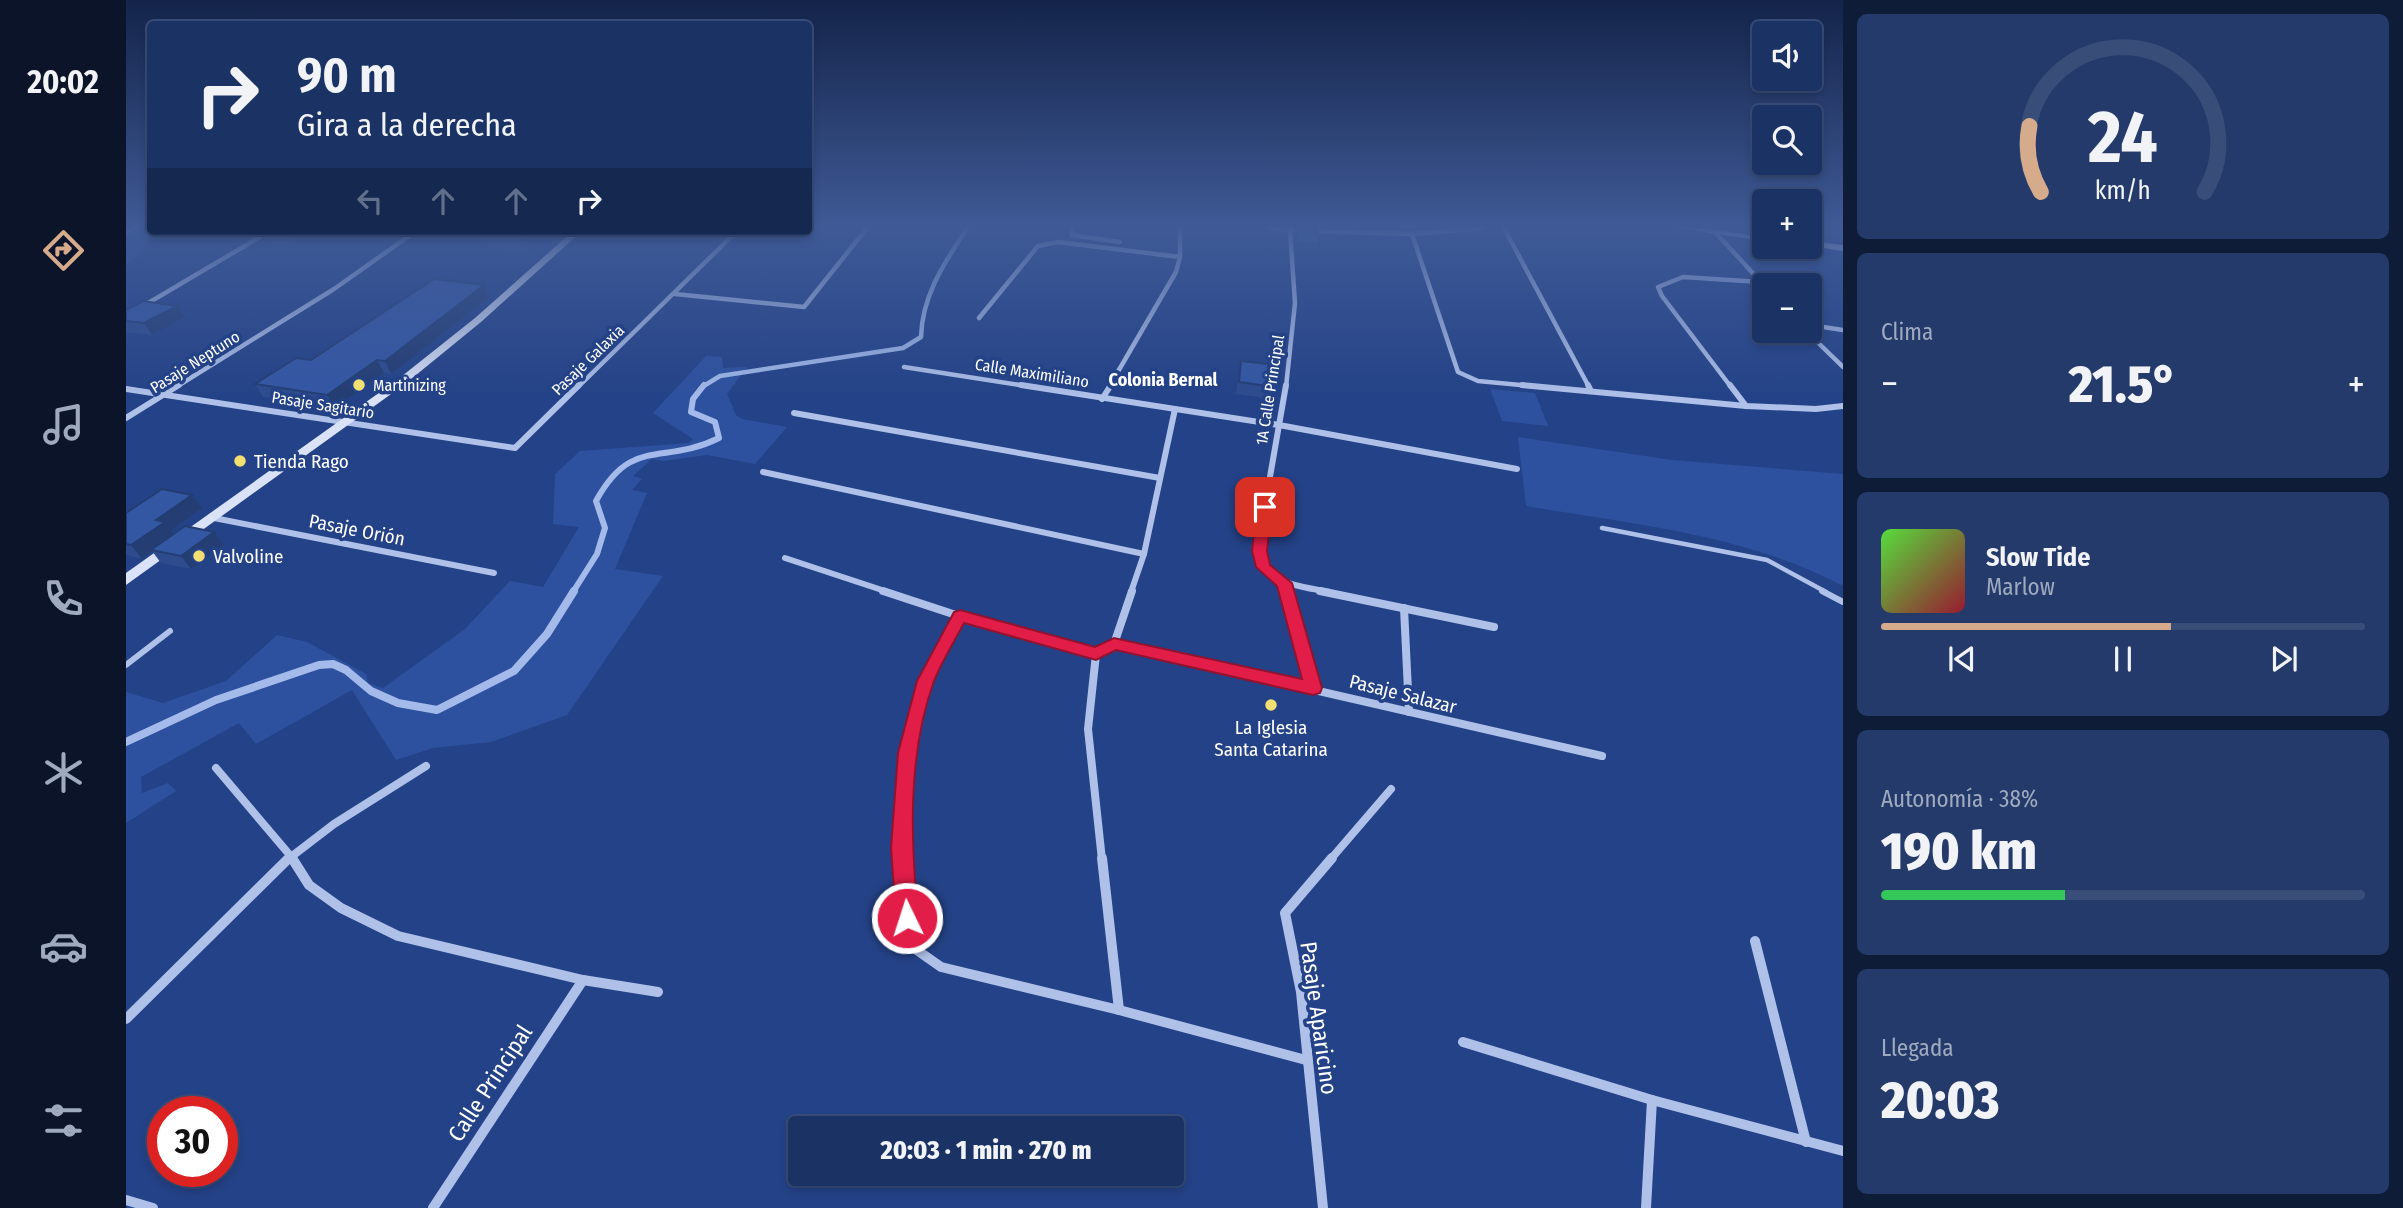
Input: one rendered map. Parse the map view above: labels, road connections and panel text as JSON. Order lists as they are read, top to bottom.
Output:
{
  "streets": {
    "street": [
      "Pasaje Galaxia",
      "Pasaje Neptuno",
      "Calle Maximiliano",
      "1A Calle Principal",
      "Pasaje Sagitario",
      "Pasaje Orión",
      "Pasaje Salazar",
      "Pasaje Aparicino",
      "Calle Principal"
    ]
  },
  "crossings": [
    ["Pasaje Galaxia", "Pasaje Sagitario"],
    ["Pasaje Neptuno", "Pasaje Sagitario"],
    ["Calle Maximiliano", "1A Calle Principal"]
  ],
  "districts": ["Colonia Bernal"],
  "places": [
    "Martinizing",
    "Tienda Rago",
    "Valvoline",
    "La Iglesia Santa Catarina"
  ],
  "page": {
    "tabs": "20:02",
    "map_buttons": ["+", "−"],
    "turn": ["90 m", "Gira a la derecha"],
    "tile": [
      "Clima",
      ["Autonomía · 38%", "190 km"],
      ["Llegada", "20:03"]
    ],
    "heat": ["−", "21.5°", "+"],
    "song": ["Slow Tide", "Marlow"],
    "limit": "30",
    "trip": "20:03 · 1 min · 270 m",
    "gauge": ["24", "km/h"]
  }
}
